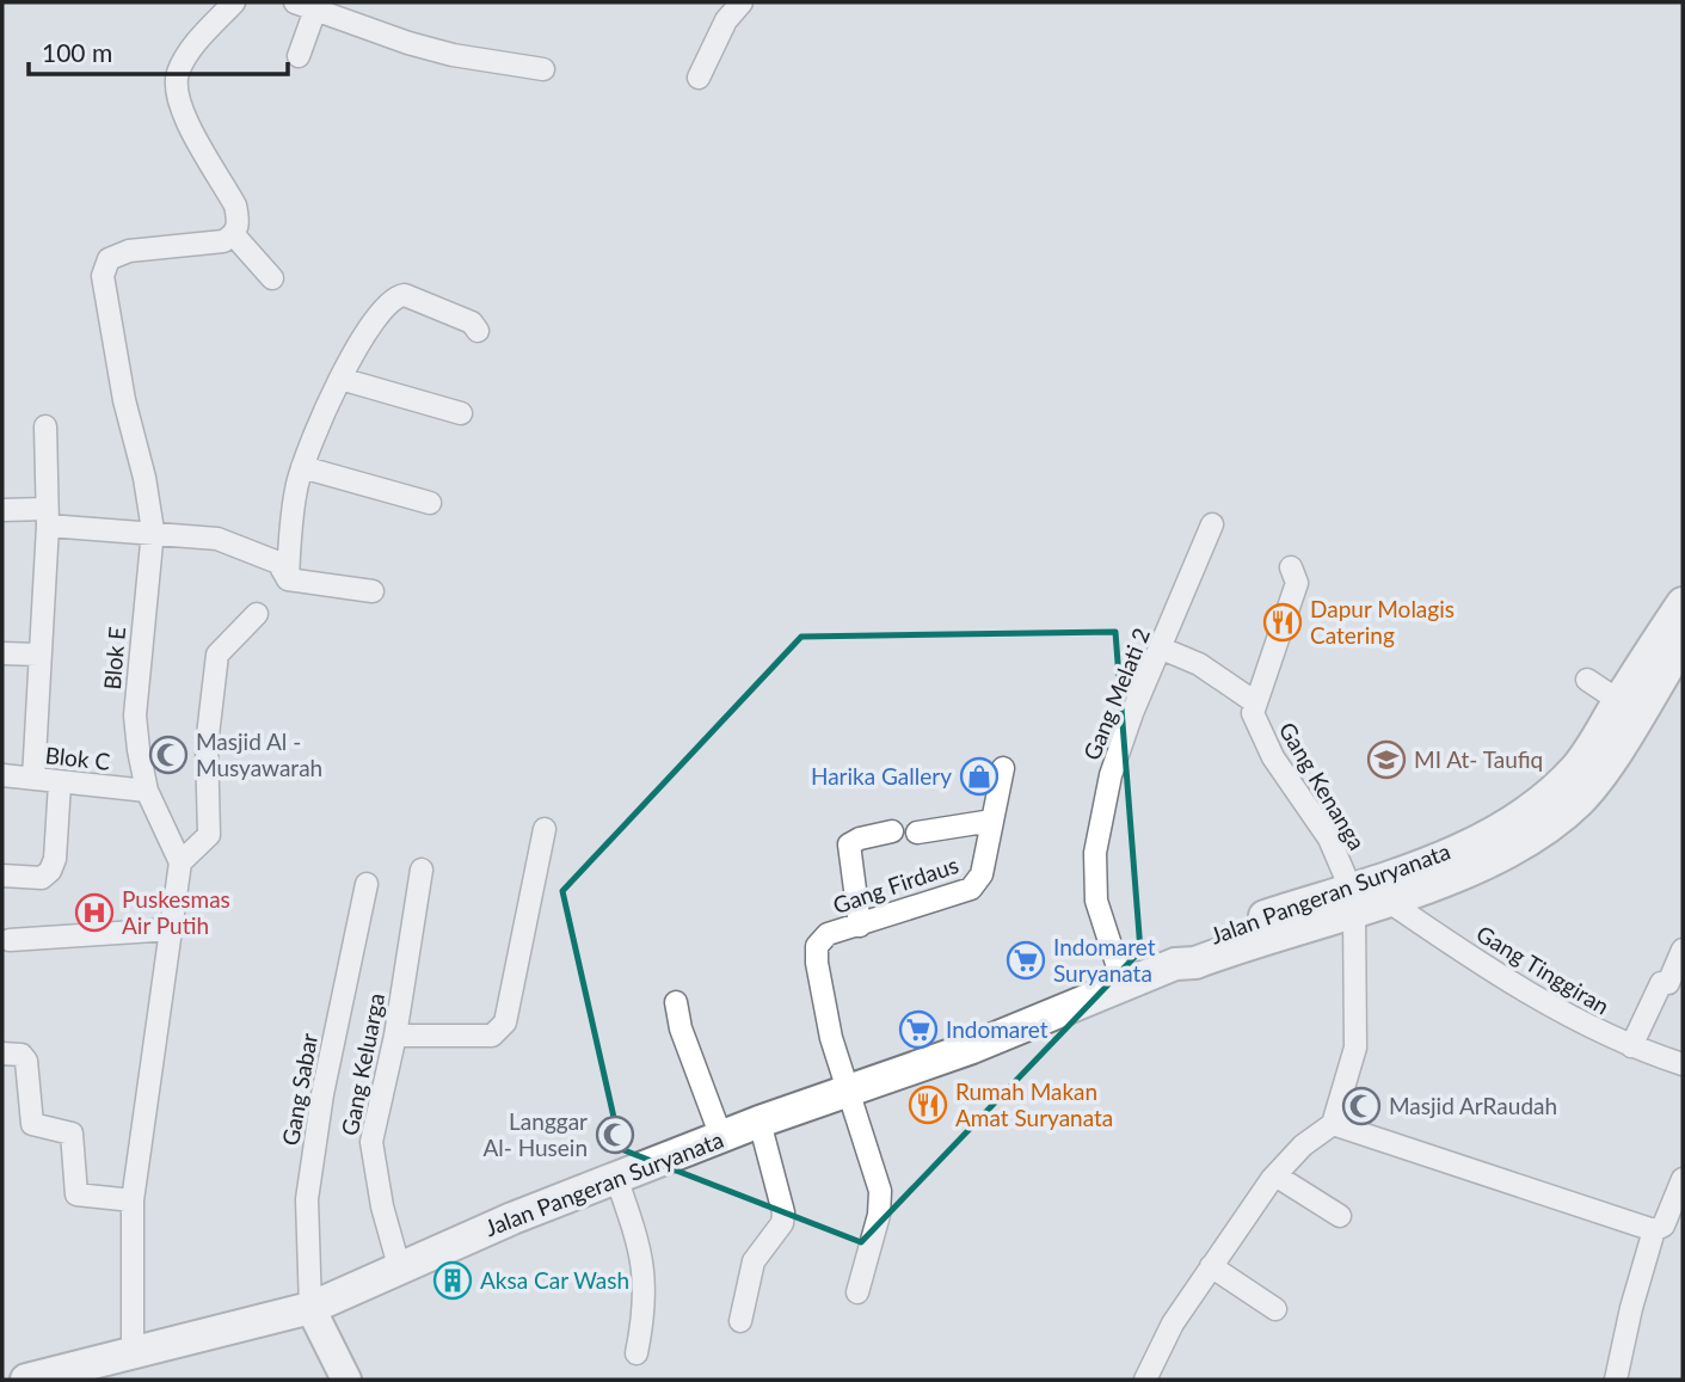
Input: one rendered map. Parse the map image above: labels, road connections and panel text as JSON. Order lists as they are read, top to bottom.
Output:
{
  "streets": {
    "main road": ["Jalan Pangeran Suryanata"],
    "street": [
      "Blok E",
      "Gang Melati 2",
      "Blok C",
      "Gang Kenanga",
      "Gang Firdaus",
      "Gang Tinggiran",
      "Gang Keluarga",
      "Gang Sabar"
    ]
  },
  "crossings": [
    ["Blok E", "Blok C"],
    ["Gang Melati 2", "Jalan Pangeran Suryanata"],
    ["Gang Kenanga", "Jalan Pangeran Suryanata"],
    ["Gang Kenanga", "Gang Tinggiran"],
    ["Gang Firdaus", "Jalan Pangeran Suryanata"],
    ["Jalan Pangeran Suryanata", "Gang Tinggiran"],
    ["Jalan Pangeran Suryanata", "Gang Keluarga"],
    ["Jalan Pangeran Suryanata", "Gang Sabar"]
  ],
  "places": {
    "restaurant": ["Dapur Molagis Catering", "Rumah Makan Amat Suryanata"],
    "mosque": ["Masjid Al - Musyawarah", "Masjid ArRaudah", "Langgar Al- Husein"],
    "school or university": ["MI At- Taufiq"],
    "shop": ["Harika Gallery"],
    "hospital": ["Puskesmas Air Putih"],
    "supermarket": ["Indomaret Suryanata", "Indomaret"],
    "building": ["Aksa Car Wash"]
  },
  "scale_bar": "100 m"
}
